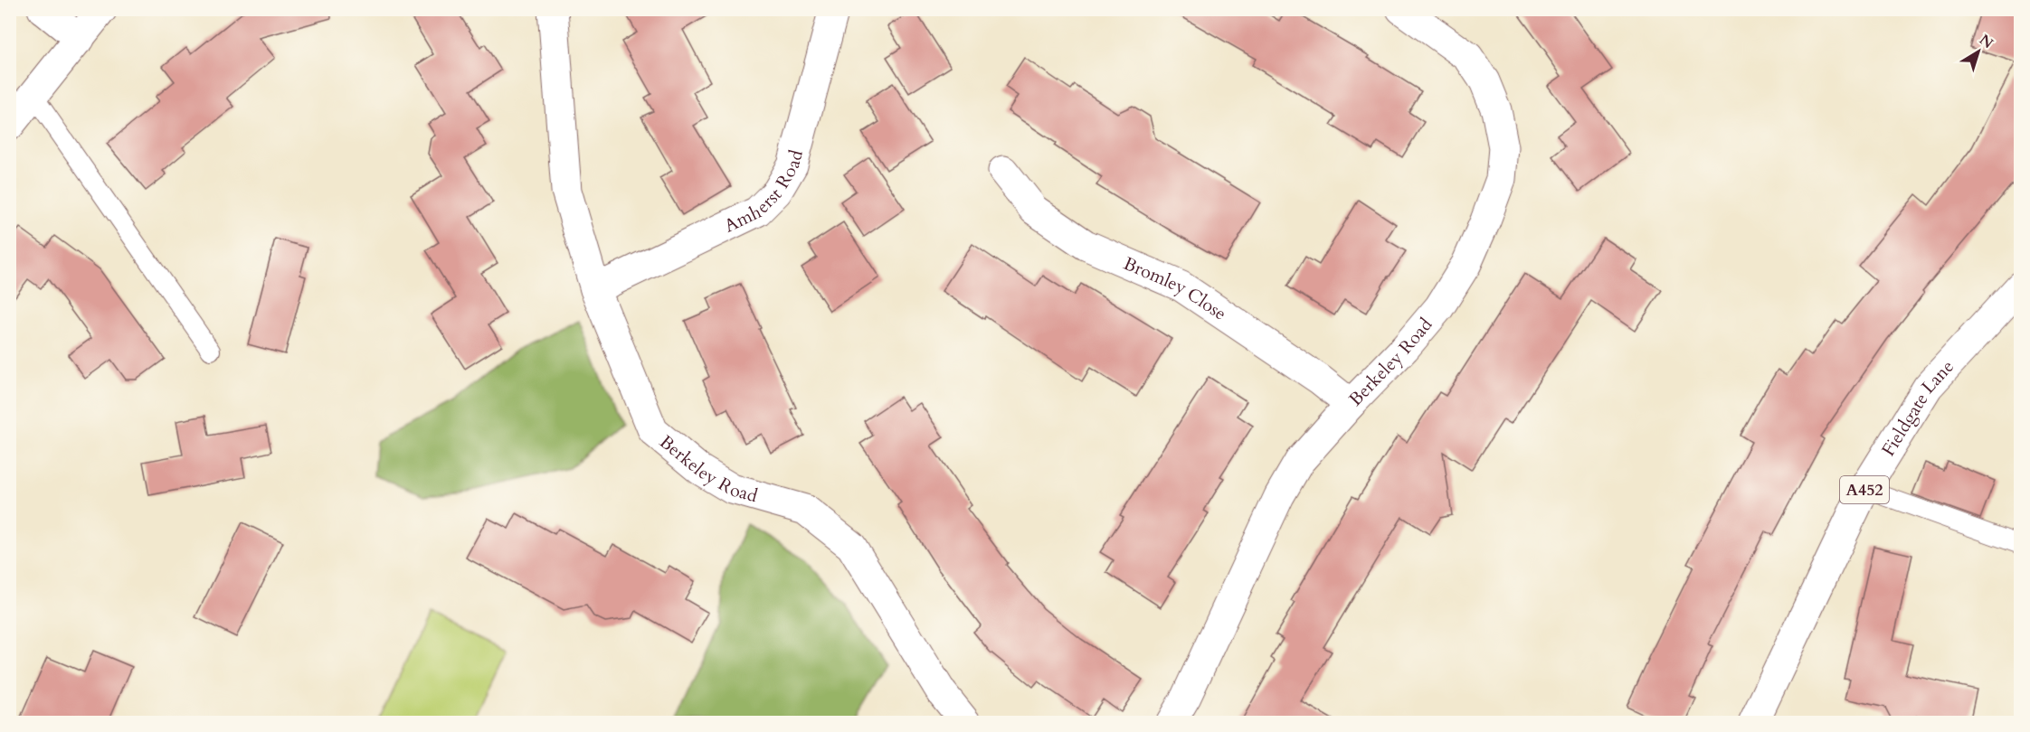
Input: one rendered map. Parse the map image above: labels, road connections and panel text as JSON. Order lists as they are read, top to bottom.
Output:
{
  "streets": {
    "street": [
      "Amherst Road",
      "Bromley Close",
      "Berkeley Road",
      "Fieldgate Lane",
      "A452"
    ]
  },
  "crossings": [
    ["Amherst Road", "Berkeley Road"],
    ["Bromley Close", "Berkeley Road"]
  ],
  "north": "top right"
}
